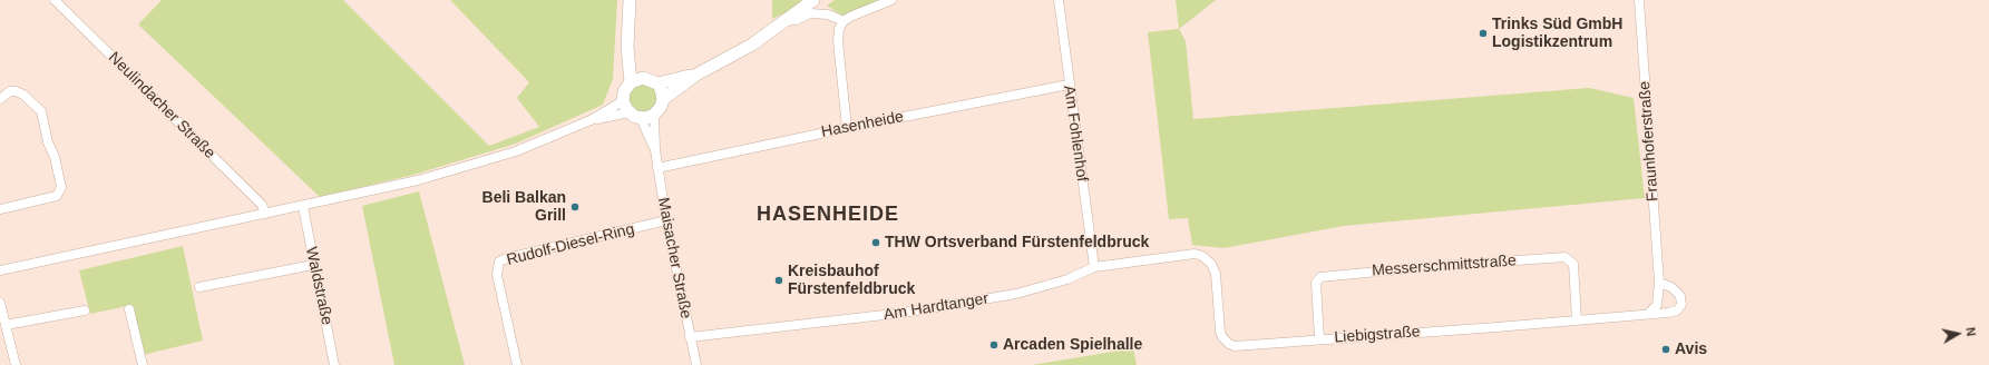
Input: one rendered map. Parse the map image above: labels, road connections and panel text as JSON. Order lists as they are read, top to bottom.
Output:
{
  "streets": {
    "street": [
      "Neulindacher Straße",
      "Hasenheide",
      "Am Fohlenhof",
      "Fraunhoferstraße",
      "Rudolf-Diesel-Ring",
      "Maisacher Straße",
      "Messerschmittstraße",
      "Waldstraße",
      "Am Hardtanger",
      "Liebigstraße"
    ]
  },
  "crossings": [
    ["Hasenheide", "Am Fohlenhof"],
    ["Hasenheide", "Maisacher Straße"],
    ["Am Fohlenhof", "Am Hardtanger"],
    ["Fraunhoferstraße", "Liebigstraße"],
    ["Rudolf-Diesel-Ring", "Maisacher Straße"],
    ["Maisacher Straße", "Am Hardtanger"],
    ["Messerschmittstraße", "Liebigstraße"],
    ["Am Hardtanger", "Liebigstraße"]
  ],
  "districts": ["HASENHEIDE"],
  "places": [
    "Trinks Süd GmbH Logistikzentrum",
    "Beli Balkan Grill",
    "THW Ortsverband Fürstenfeldbruck",
    "Kreisbauhof Fürstenfeldbruck",
    "Arcaden Spielhalle",
    "Avis"
  ],
  "north": "right"
}
